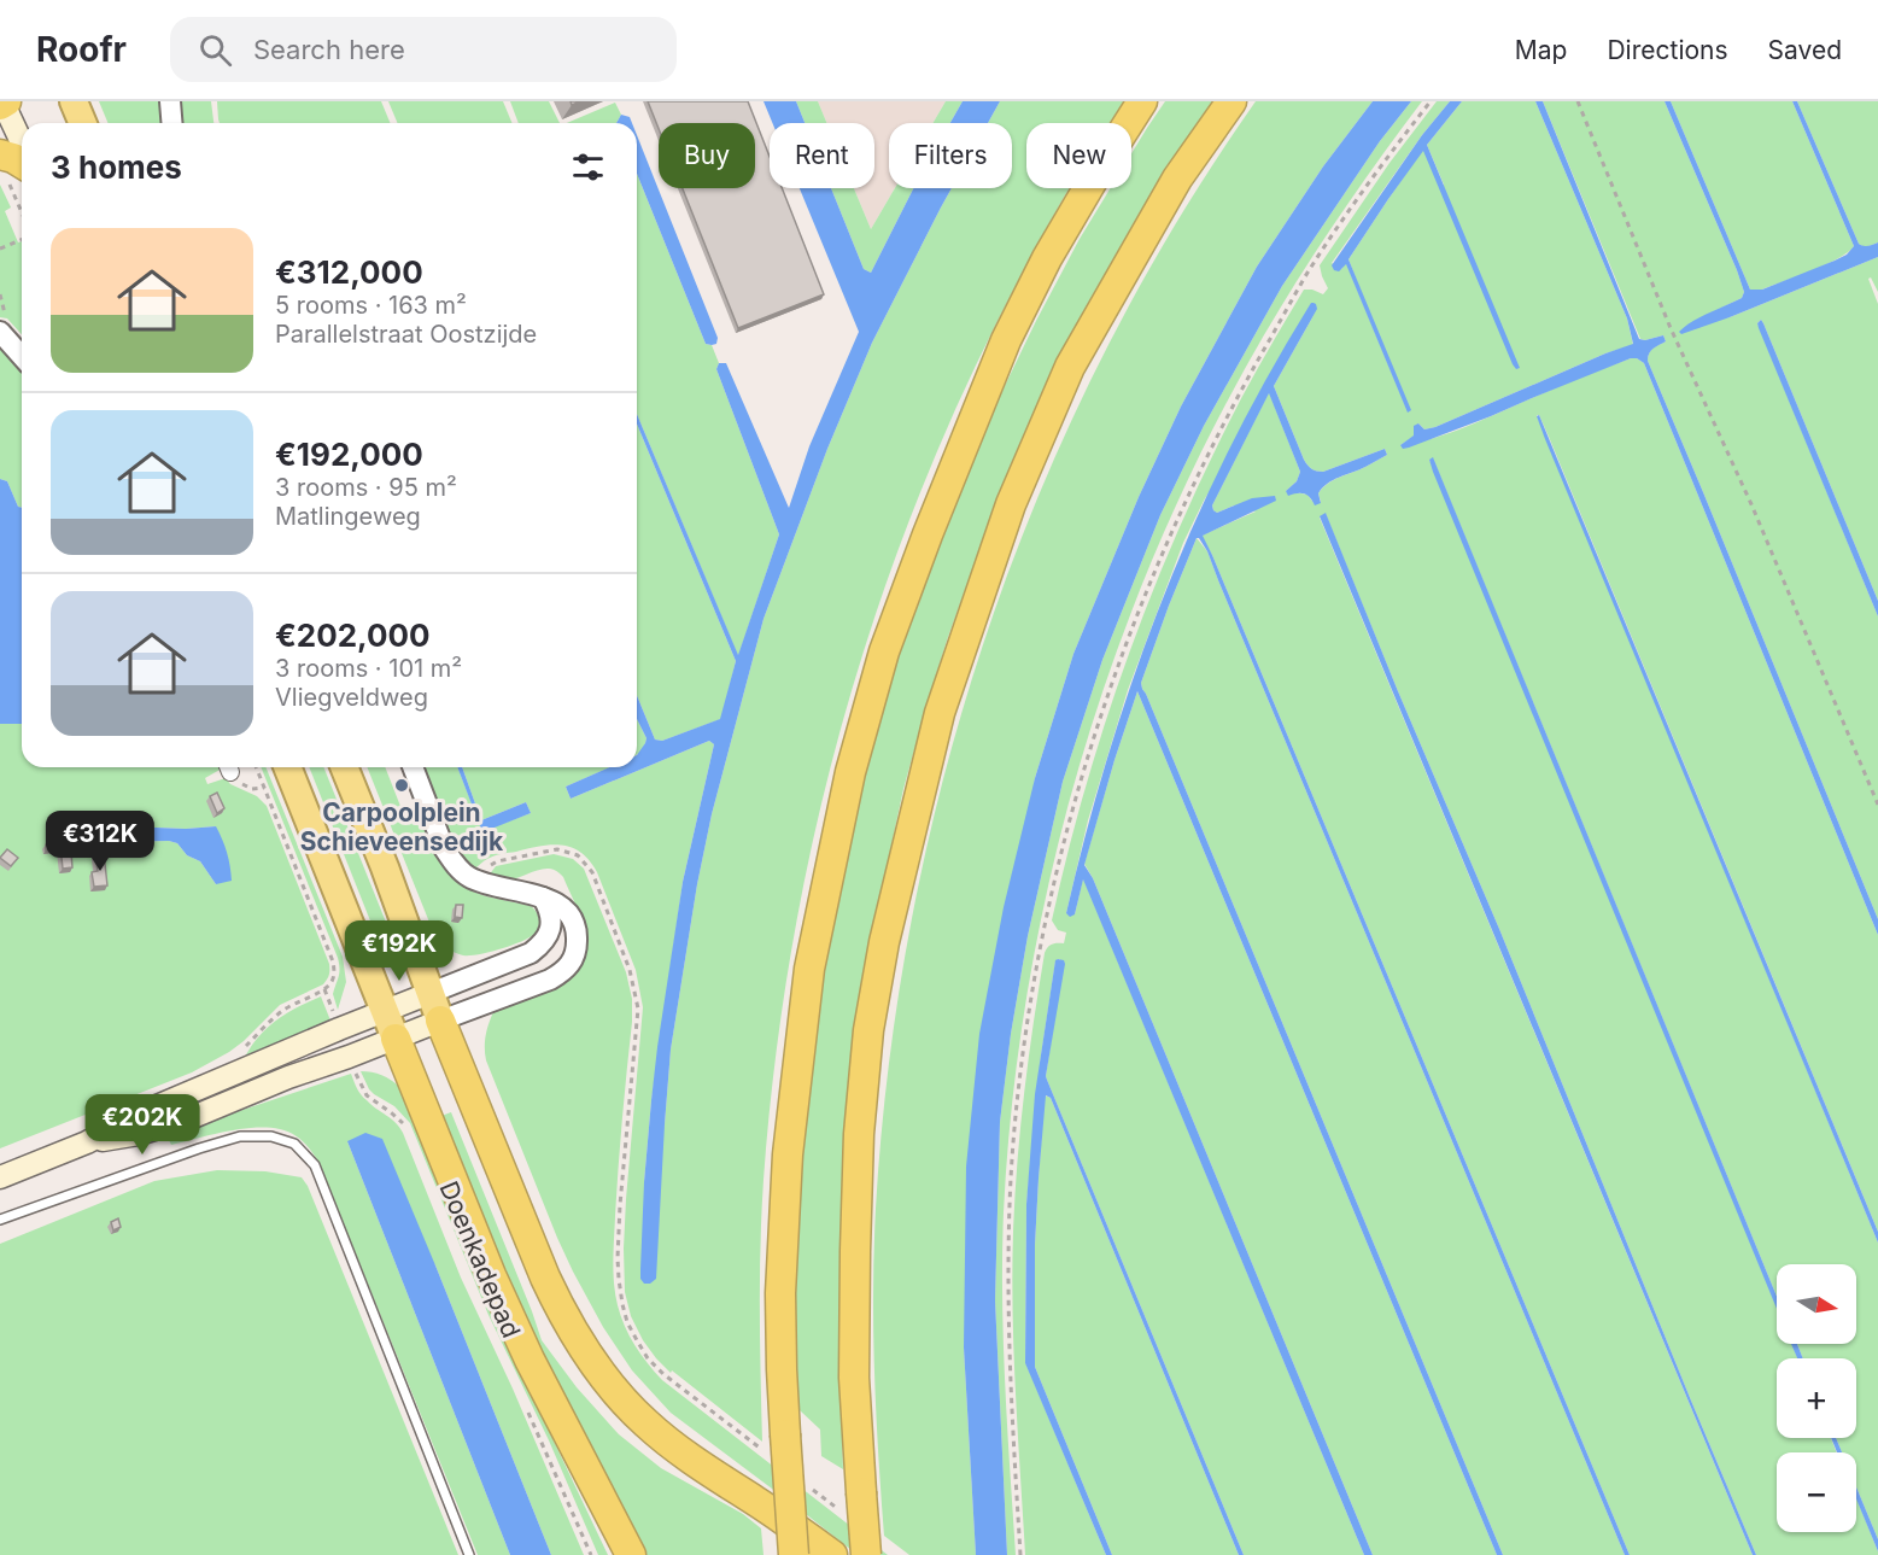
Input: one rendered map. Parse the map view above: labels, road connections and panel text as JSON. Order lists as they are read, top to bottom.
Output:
{
  "places": ["Carpoolplein Schieveensedijk"],
  "north": "right",
  "page": {
    "header": "Roofr",
    "search": "Search here",
    "nav": ["Map", "Directions", "Saved"],
    "chip": [
      "Buy",
      "Rent",
      "Filters",
      "New"
    ],
    "heading": "3 homes",
    "list": [
      {
        "name": "€312,000",
        "note": "5 rooms · 163 m² · Parallelstraat Oostzijde"
      },
      {
        "name": "€192,000",
        "note": "3 rooms · 95 m² · Matlingeweg"
      },
      {
        "name": "€202,000",
        "note": "3 rooms · 101 m² · Vliegveldweg"
      }
    ],
    "price": ["€312K", "€192K", "€202K"],
    "map_buttons": ["+", "−"]
  }
}
